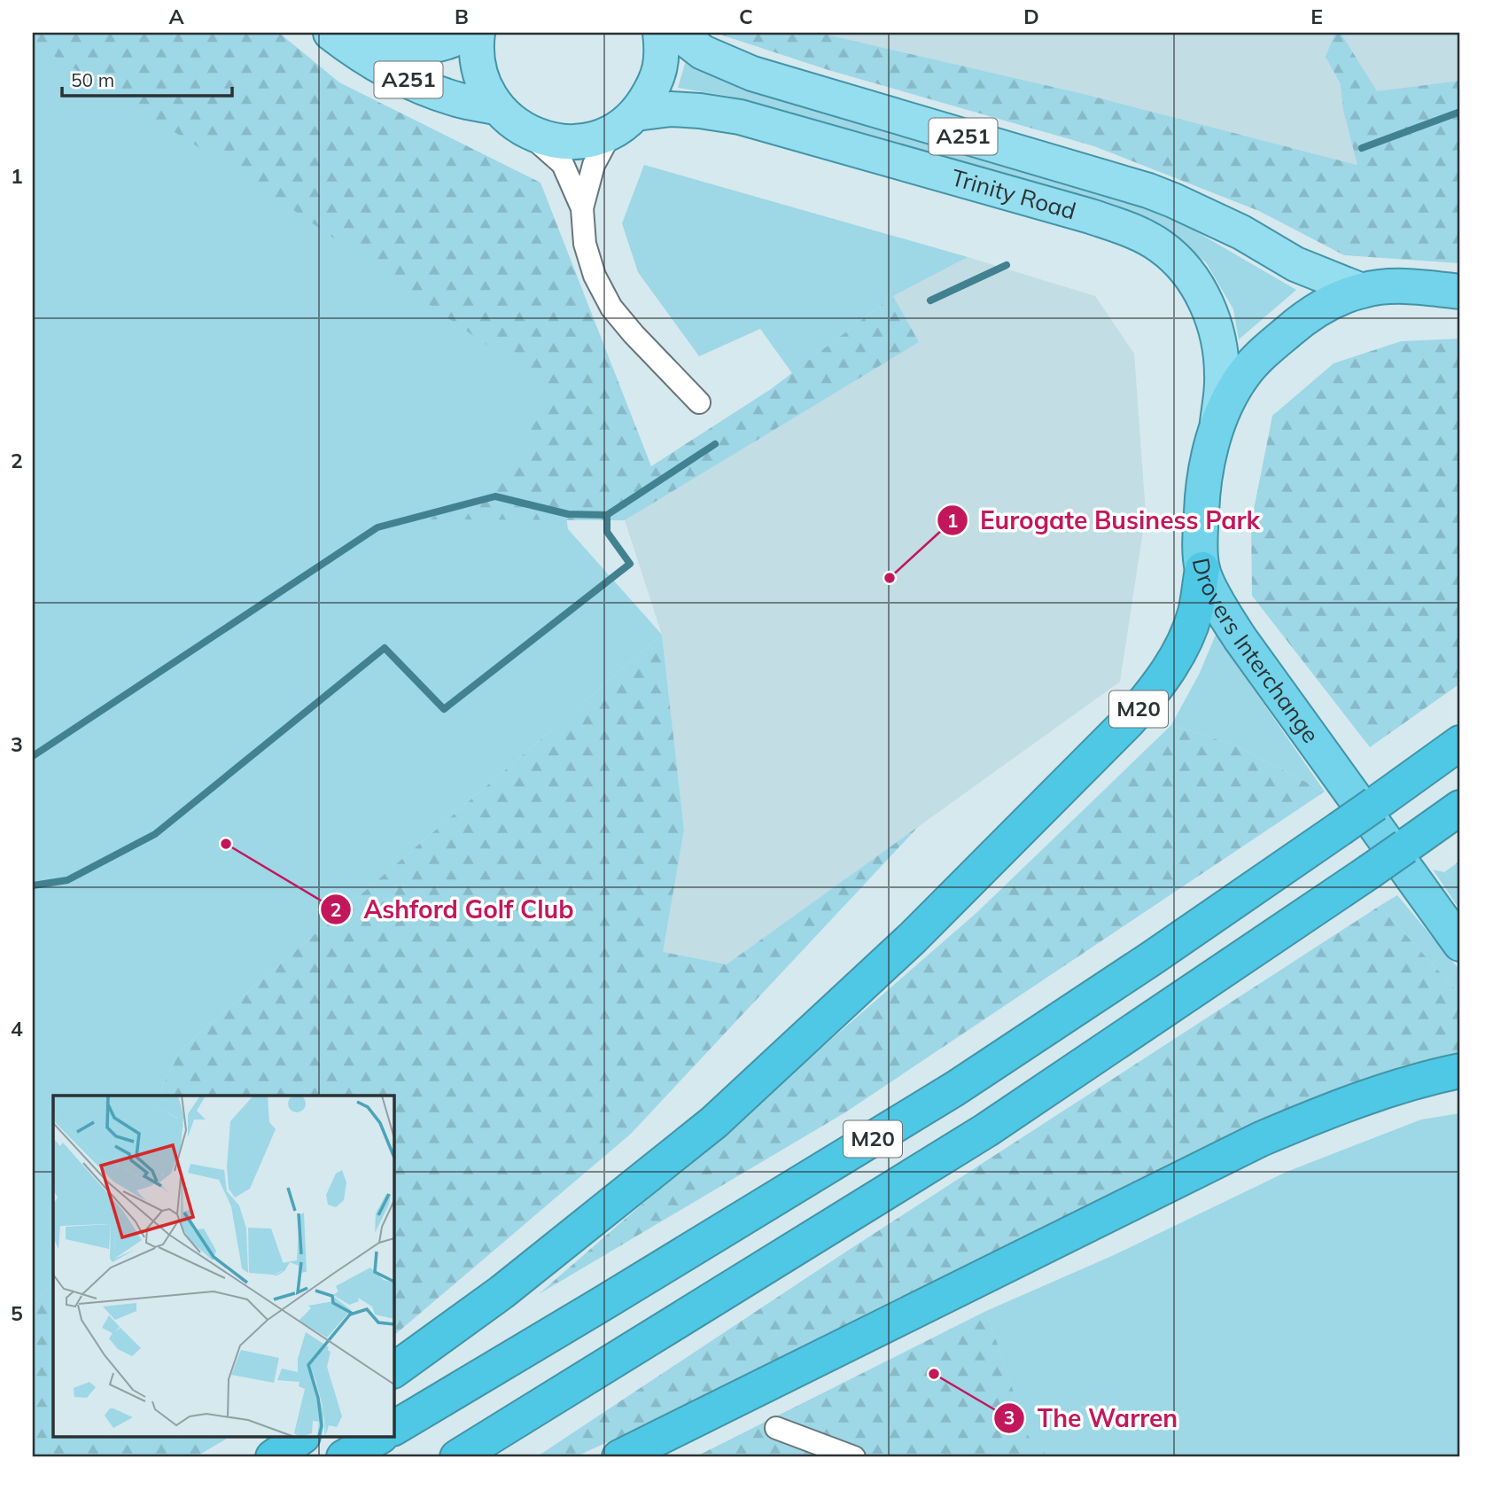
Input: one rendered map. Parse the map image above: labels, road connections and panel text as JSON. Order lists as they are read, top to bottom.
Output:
{
  "streets": {
    "highway": ["Drovers Interchange", "M20"],
    "main road": ["A251", "Trinity Road"]
  },
  "crossings": [
    ["Trinity Road", "Drovers Interchange"],
    ["Drovers Interchange", "M20"]
  ],
  "places": ["Eurogate Business Park", "Ashford Golf Club", "The Warren"],
  "scale_bar": "50 m",
  "grid": {
    "columns": [
      "A",
      "B",
      "C",
      "D",
      "E"
    ],
    "rows": [
      "1",
      "2",
      "3",
      "4",
      "5"
    ]
  }
}
